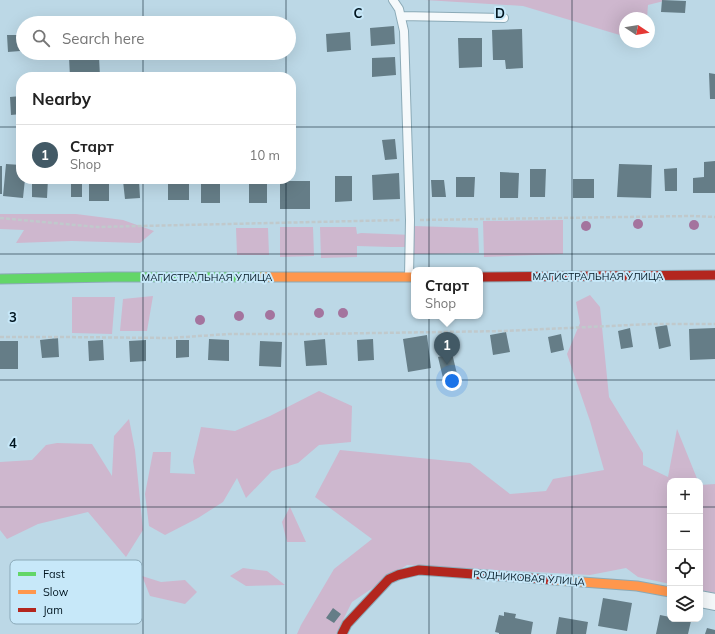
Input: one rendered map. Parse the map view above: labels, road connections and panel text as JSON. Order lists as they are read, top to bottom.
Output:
{
  "streets": {
    "main road": ["МАГИСТРАЛЬНАЯ УЛИЦА", "РОДНИКОВАЯ УЛИЦА"]
  },
  "legend": ["Fast", "Slow", "Jam"],
  "north": "right",
  "page": {
    "search": "Search here",
    "heading": "Nearby",
    "list": [
      {
        "mark": "1",
        "name": "Старт",
        "note": "Shop",
        "value": "10 m"
      }
    ],
    "popup": ["Старт", "Shop"],
    "pins": "1",
    "map_buttons": ["+", "−"]
  },
  "grid": {
    "columns": ["C", "D"],
    "rows": ["3", "4"]
  }
}
